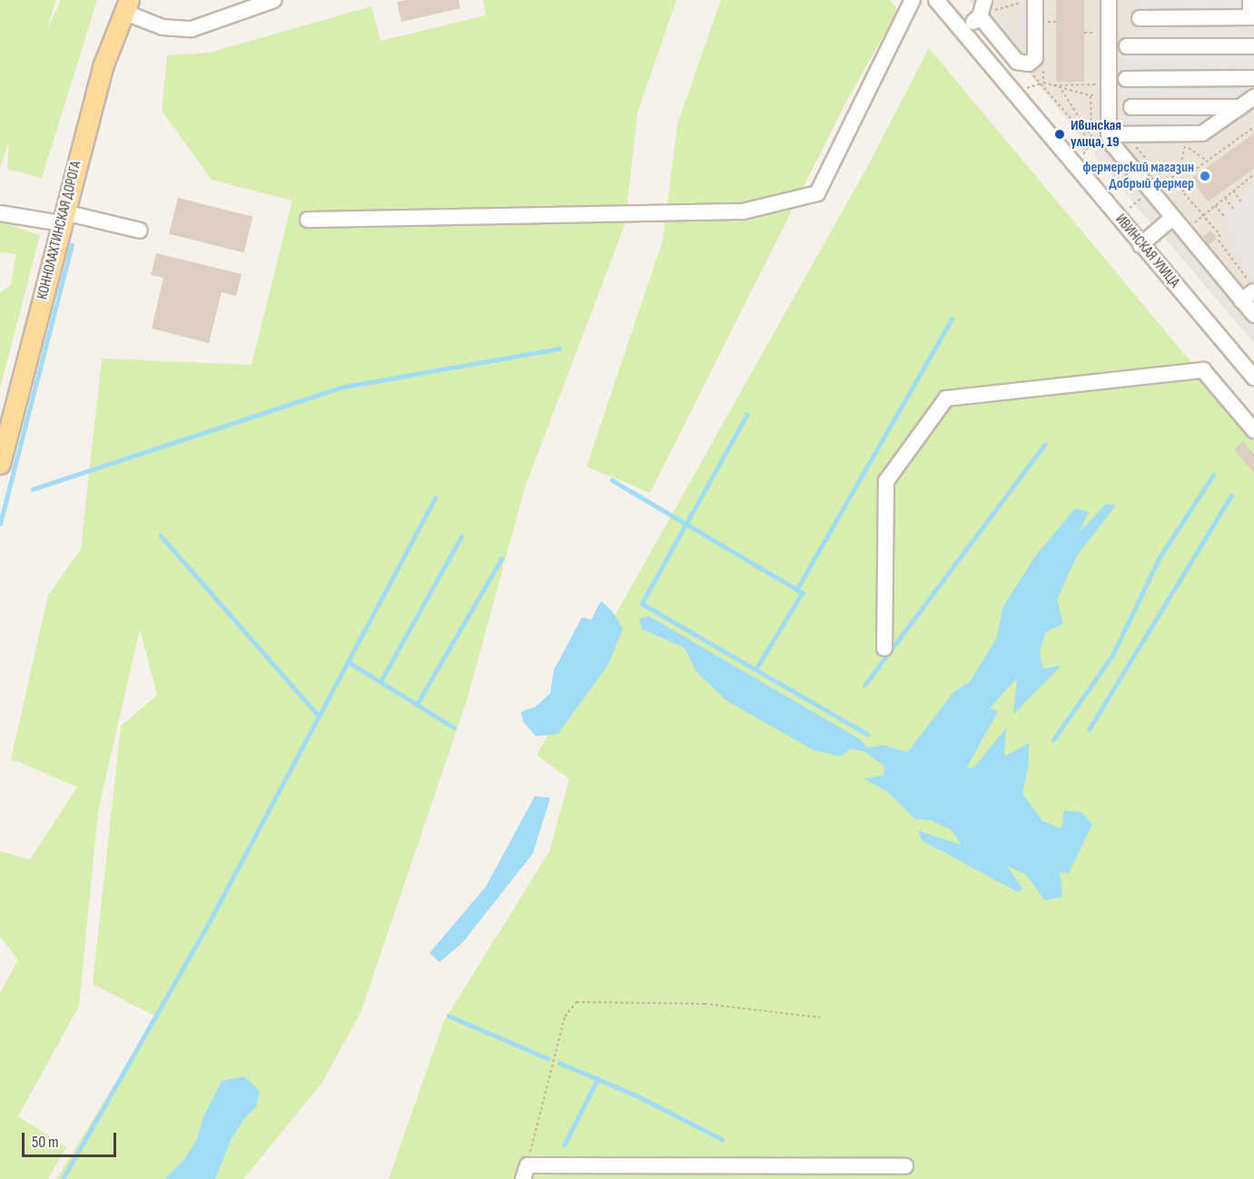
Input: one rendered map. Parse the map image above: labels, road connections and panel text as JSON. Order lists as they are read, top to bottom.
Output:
{
  "streets": {
    "main road": ["КОННОЛАХТИНСКАЯ ДОРОГА"],
    "street": ["ИВИНСКАЯ УЛИЦА"]
  },
  "places": ["Ивинская улица, 19", "фермерский магазин Добрый фермер"],
  "scale_bar": "50 m"
}
